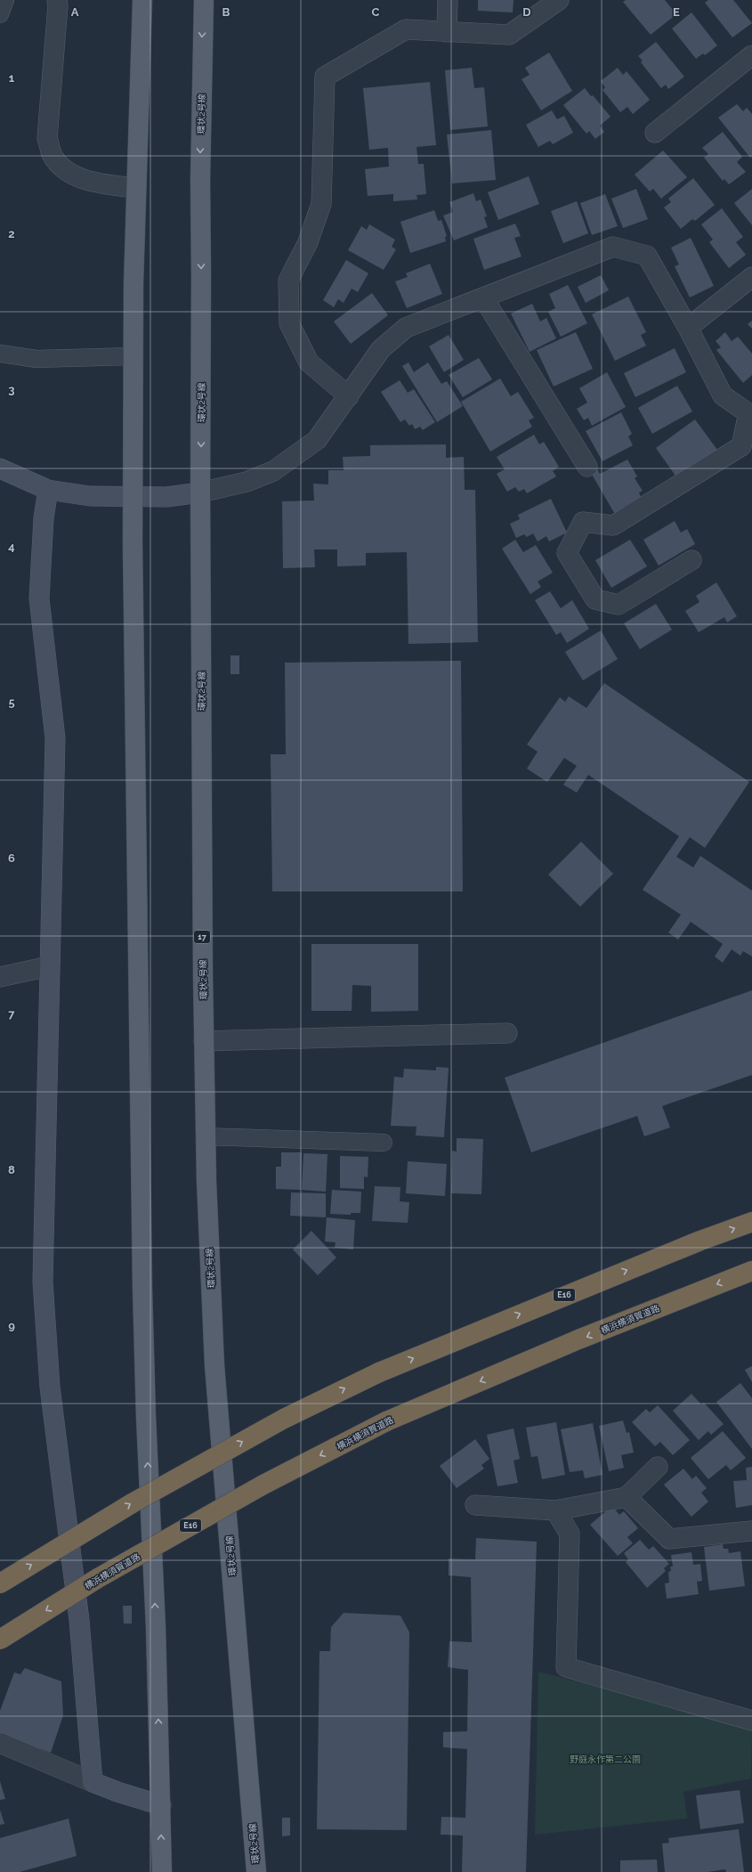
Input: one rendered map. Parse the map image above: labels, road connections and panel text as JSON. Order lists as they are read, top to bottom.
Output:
{
  "streets": {
    "highway": ["E16", "横浜横須賀道路"],
    "main road": ["環状2号線", "17"]
  },
  "parks": ["野庭永作第二公園"],
  "grid": {
    "columns": [
      "A",
      "B",
      "C",
      "D",
      "E"
    ],
    "rows": [
      "1",
      "2",
      "3",
      "4",
      "5",
      "6",
      "7",
      "8",
      "9"
    ]
  }
}
